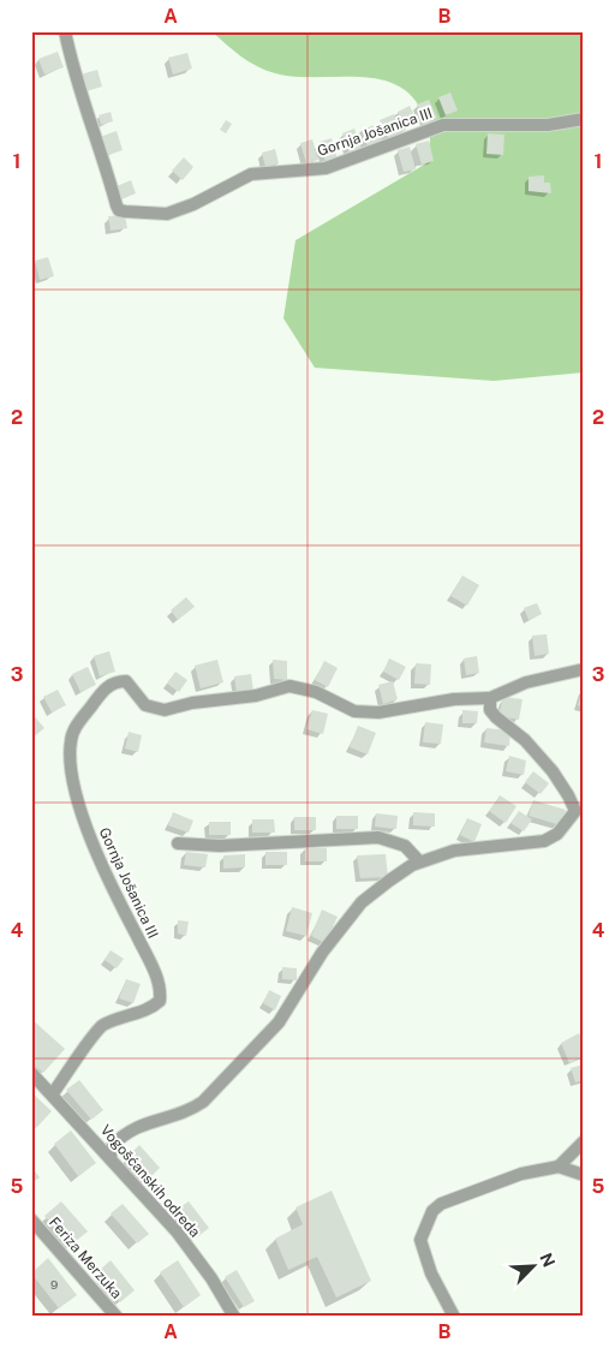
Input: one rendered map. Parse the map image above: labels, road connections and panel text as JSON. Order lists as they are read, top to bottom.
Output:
{
  "streets": {
    "street": ["Gornja Jošanica III", "Vogošćanskih odreda", "Feriza Merzuka"]
  },
  "crossings": [
    ["Gornja Jošanica III", "Vogošćanskih odreda"]
  ],
  "house_numbers": ["9"],
  "north": "top right",
  "grid": {
    "columns": ["A", "B"],
    "rows": [
      "1",
      "2",
      "3",
      "4",
      "5"
    ]
  }
}
